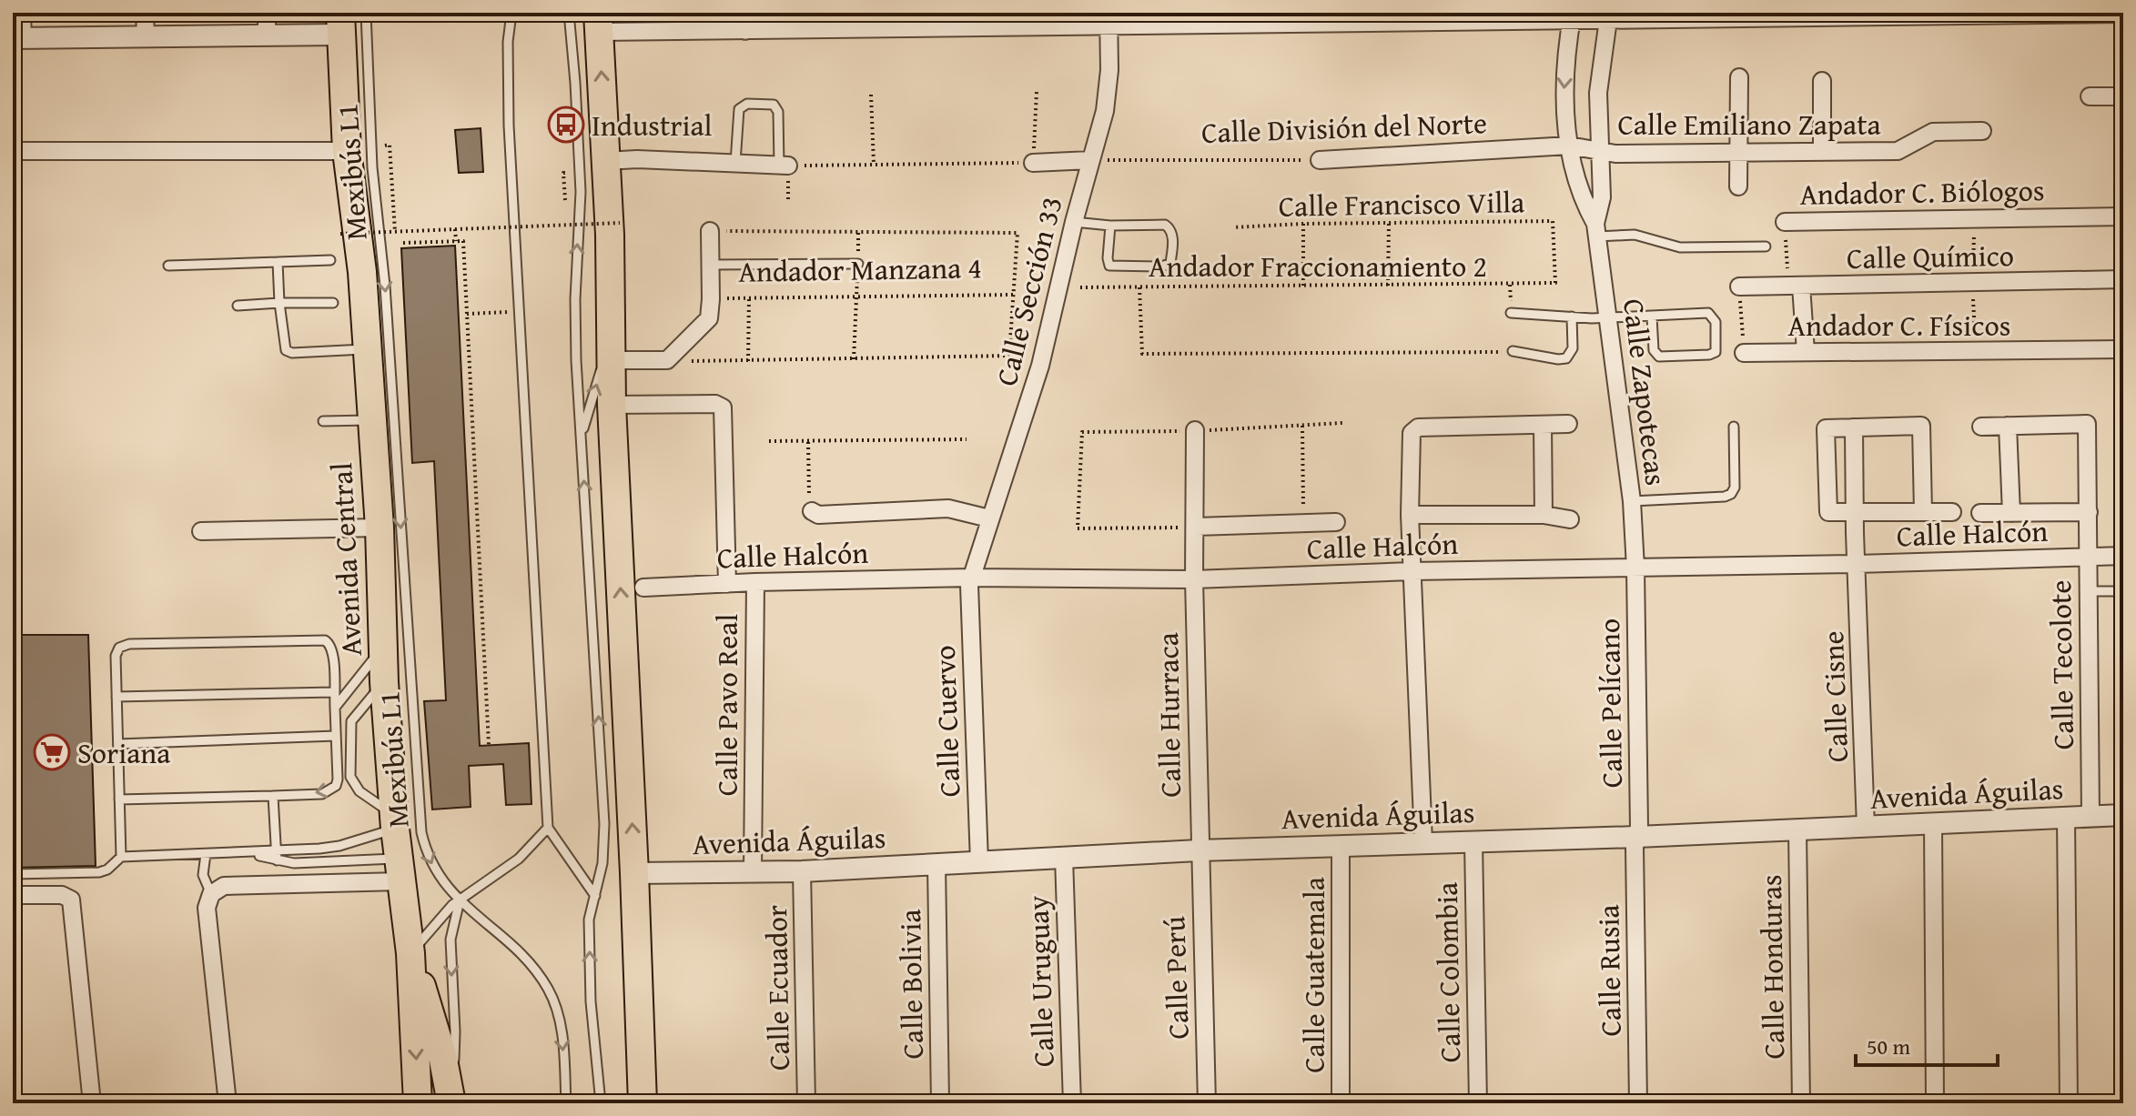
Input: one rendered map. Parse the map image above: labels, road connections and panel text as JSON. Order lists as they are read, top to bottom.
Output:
{
  "streets": {
    "highway": ["Avenida Central"],
    "street": [
      "Calle Emiliano Zapata",
      "Calle División del Norte",
      "Andador C. Biólogos",
      "Calle Químico",
      "Andador Manzana 4",
      "Calle Sección 33",
      "Andador C. Físicos",
      "Calle Zapotecas",
      "Calle Halcón",
      "Calle Tecolote",
      "Calle Cisne",
      "Calle Pelícano",
      "Calle Pavo Real",
      "Calle Hurraca",
      "Calle Cuervo",
      "Avenida Águilas",
      "Calle Honduras",
      "Calle Rusia",
      "Calle Colombia",
      "Calle Guatemala",
      "Calle Perú",
      "Calle Uruguay",
      "Calle Bolivia",
      "Calle Ecuador"
    ],
    "lane": ["Mexibús L1"],
    "path": ["Calle Francisco Villa", "Andador Fraccionamiento 2"]
  },
  "crossings": [
    ["Calle Emiliano Zapata", "Calle División del Norte"],
    ["Calle Emiliano Zapata", "Calle Zapotecas"],
    ["Calle División del Norte", "Calle Sección 33"],
    ["Calle División del Norte", "Calle Zapotecas"],
    ["Andador C. Biólogos", "Calle Químico"],
    ["Calle Francisco Villa", "Andador Fraccionamiento 2"],
    ["Calle Sección 33", "Calle Halcón"],
    ["Calle Sección 33", "Calle Cuervo"],
    ["Calle Zapotecas", "Calle Halcón"],
    ["Calle Zapotecas", "Calle Pelícano"],
    ["Calle Halcón", "Calle Tecolote"],
    ["Calle Halcón", "Calle Cisne"],
    ["Calle Halcón", "Calle Pelícano"],
    ["Calle Halcón", "Calle Pavo Real"],
    ["Calle Halcón", "Calle Hurraca"],
    ["Calle Halcón", "Calle Cuervo"],
    ["Calle Tecolote", "Avenida Águilas"],
    ["Calle Cisne", "Avenida Águilas"],
    ["Calle Pelícano", "Avenida Águilas"],
    ["Calle Pelícano", "Calle Rusia"],
    ["Calle Pavo Real", "Avenida Águilas"],
    ["Calle Hurraca", "Avenida Águilas"],
    ["Calle Hurraca", "Calle Perú"],
    ["Calle Cuervo", "Avenida Águilas"],
    ["Avenida Águilas", "Calle Honduras"],
    ["Avenida Águilas", "Calle Rusia"],
    ["Avenida Águilas", "Calle Colombia"],
    ["Avenida Águilas", "Calle Guatemala"],
    ["Avenida Águilas", "Calle Perú"],
    ["Avenida Águilas", "Calle Uruguay"],
    ["Avenida Águilas", "Calle Bolivia"],
    ["Avenida Águilas", "Calle Ecuador"]
  ],
  "one_way": ["Mexibús L1"],
  "places": {
    "bus stop": ["Industrial"],
    "supermarket": ["Soriana"]
  },
  "scale_bar": "50 m"
}
